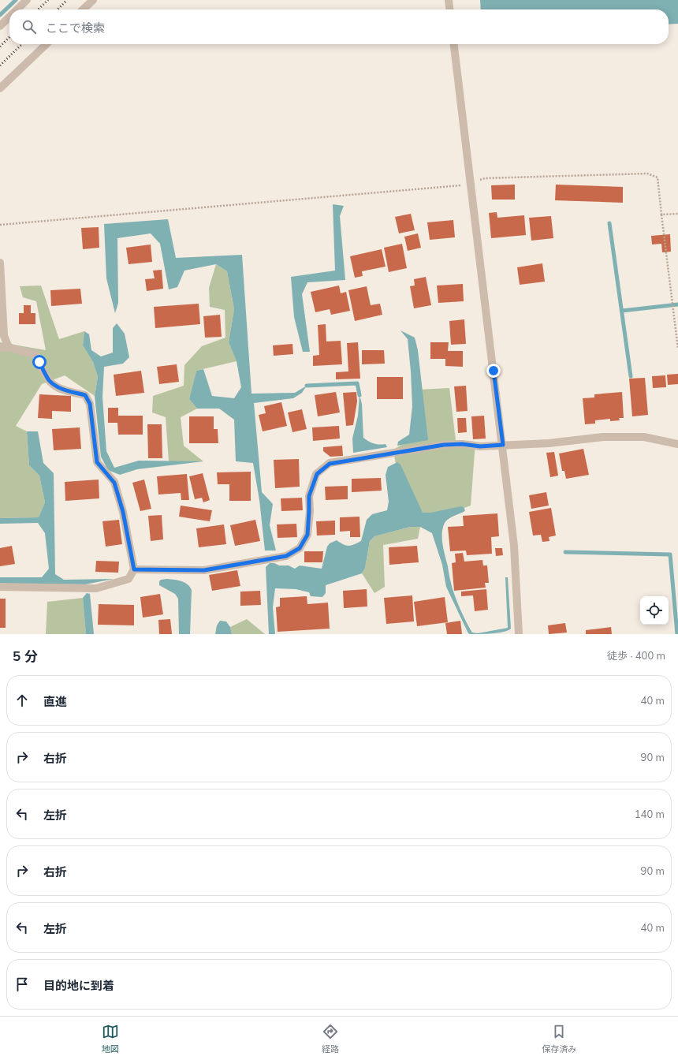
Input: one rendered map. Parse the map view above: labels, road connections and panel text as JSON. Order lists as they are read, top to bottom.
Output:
{
  "page": {
    "search": "ここで検索",
    "heading": ["5 分", "徒歩 · 400 m"],
    "list": [
      ["直進", "40 m"],
      ["右折", "90 m"],
      ["左折", "140 m"],
      ["右折", "90 m"],
      ["左折", "40 m"],
      "目的地に到着"
    ],
    "nav": ["地図", "経路", "保存済み"]
  }
}
